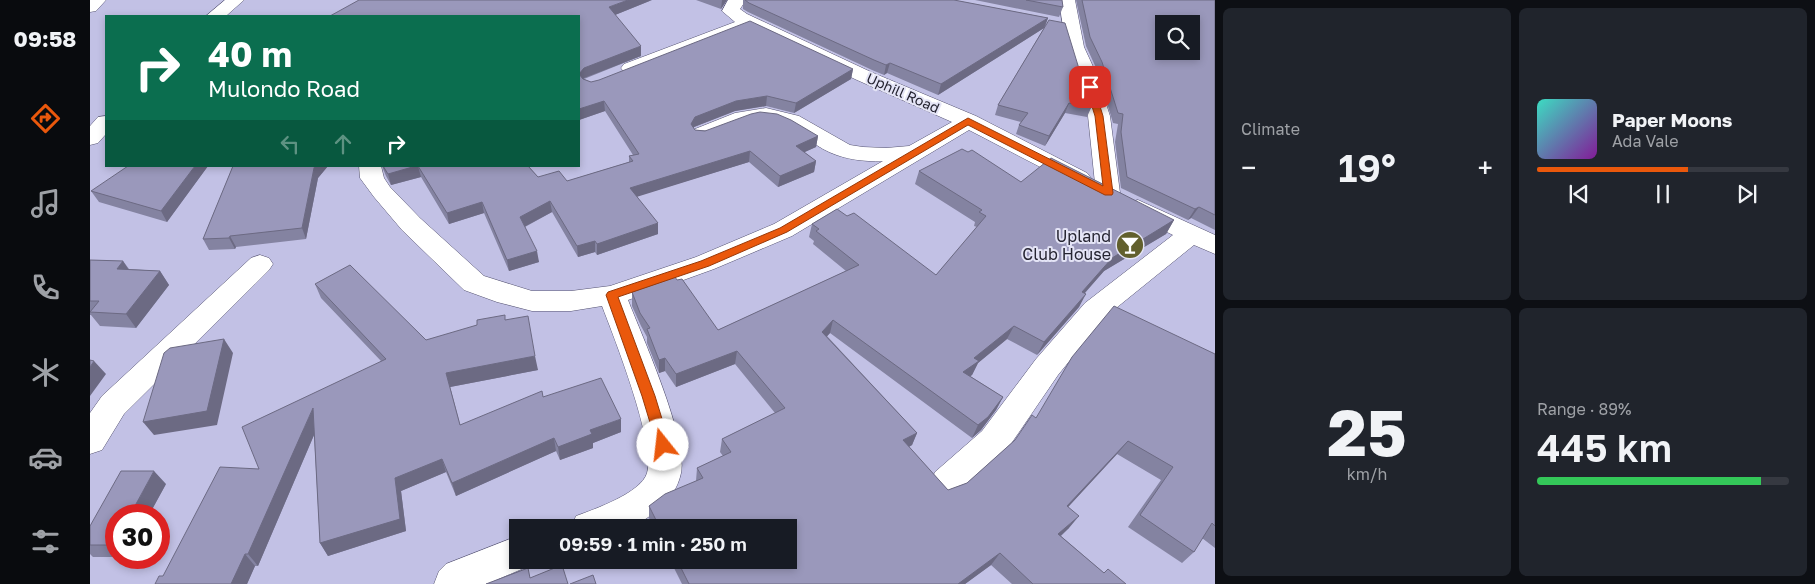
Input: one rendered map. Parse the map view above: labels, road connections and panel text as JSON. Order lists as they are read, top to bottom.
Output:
{
  "streets": {
    "street": ["Uphill Road"]
  },
  "places": {
    "bar": ["Upland Club House"]
  },
  "page": {
    "tabs": "09:58",
    "tile": [
      "Climate",
      ["25", "km/h"],
      ["Range · 89%", "445 km"]
    ],
    "turn": ["40 m", "Mulondo Road"],
    "song": ["Paper Moons", "Ada Vale"],
    "heat": ["−", "19°", "+"],
    "limit": "30",
    "trip": "09:59 · 1 min · 250 m"
  }
}
